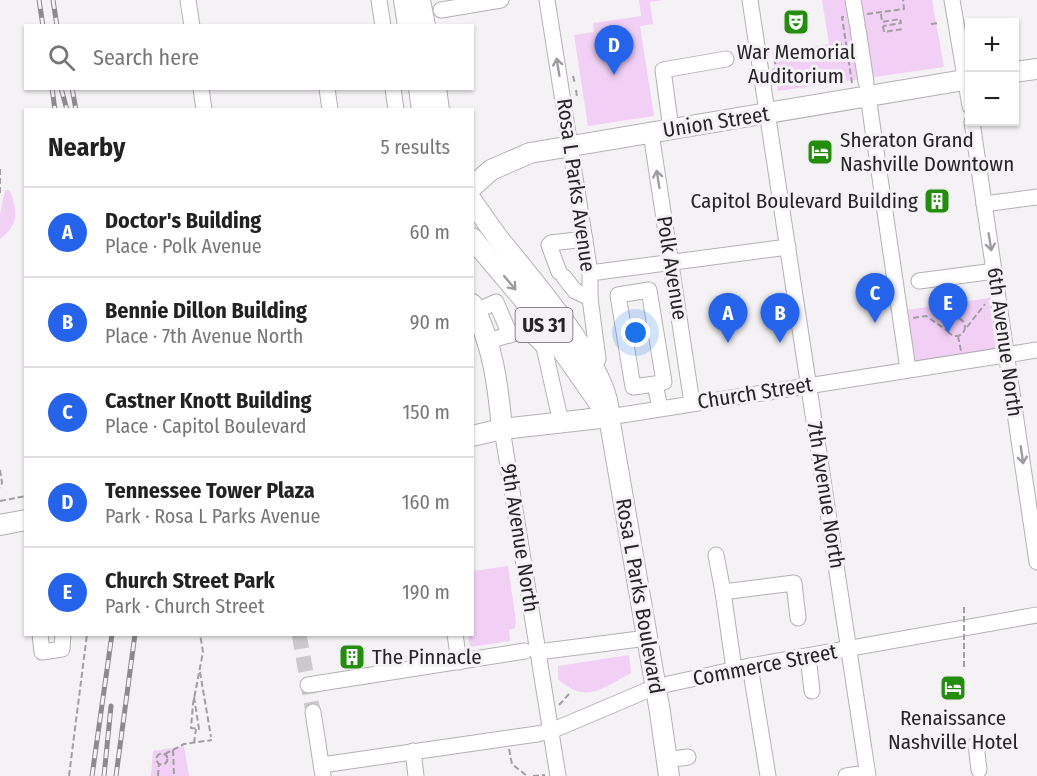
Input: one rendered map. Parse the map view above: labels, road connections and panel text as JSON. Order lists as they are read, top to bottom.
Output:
{
  "streets": {
    "main road": [
      "Union Street",
      "US 31",
      "Church Street",
      "9th Avenue North",
      "Rosa L Parks Boulevard"
    ],
    "street": [
      "Rosa L Parks Avenue",
      "Polk Avenue",
      "6th Avenue North",
      "7th Avenue North",
      "Commerce Street"
    ]
  },
  "crossings": [
    ["Union Street", "Rosa L Parks Avenue"],
    ["Union Street", "Polk Avenue"],
    ["Union Street", "7th Avenue North"],
    ["Union Street", "Rosa L Parks Boulevard"],
    ["Rosa L Parks Avenue", "Rosa L Parks Boulevard"],
    ["Polk Avenue", "Church Street"],
    ["6th Avenue North", "Church Street"],
    ["Church Street", "7th Avenue North"],
    ["Church Street", "9th Avenue North"],
    ["Church Street", "Rosa L Parks Boulevard"],
    ["7th Avenue North", "Commerce Street"],
    ["9th Avenue North", "Commerce Street"],
    ["Rosa L Parks Boulevard", "Commerce Street"]
  ],
  "one_way": ["Rosa L Parks Avenue", "Polk Avenue", "6th Avenue North"],
  "places": {
    "theatre": ["War Memorial Auditorium"],
    "hotel": ["Sheraton Grand Nashville Downtown", "Renaissance Nashville Hotel"],
    "building": ["Capitol Boulevard Building", "The Pinnacle"]
  },
  "page": {
    "map_buttons": ["+", "−"],
    "search": "Search here",
    "pins": [
      "D",
      "C",
      "E",
      "A",
      "B"
    ],
    "heading": ["Nearby", "5 results"],
    "list": [
      {
        "mark": "A",
        "name": "Doctor's Building",
        "note": "Place · Polk Avenue",
        "value": "60 m"
      },
      {
        "mark": "B",
        "name": "Bennie Dillon Building",
        "note": "Place · 7th Avenue North",
        "value": "90 m"
      },
      {
        "mark": "C",
        "name": "Castner Knott Building",
        "note": "Place · Capitol Boulevard",
        "value": "150 m"
      },
      {
        "mark": "D",
        "name": "Tennessee Tower Plaza",
        "note": "Park · Rosa L Parks Avenue",
        "value": "160 m"
      },
      {
        "mark": "E",
        "name": "Church Street Park",
        "note": "Park · Church Street",
        "value": "190 m"
      }
    ]
  }
}
